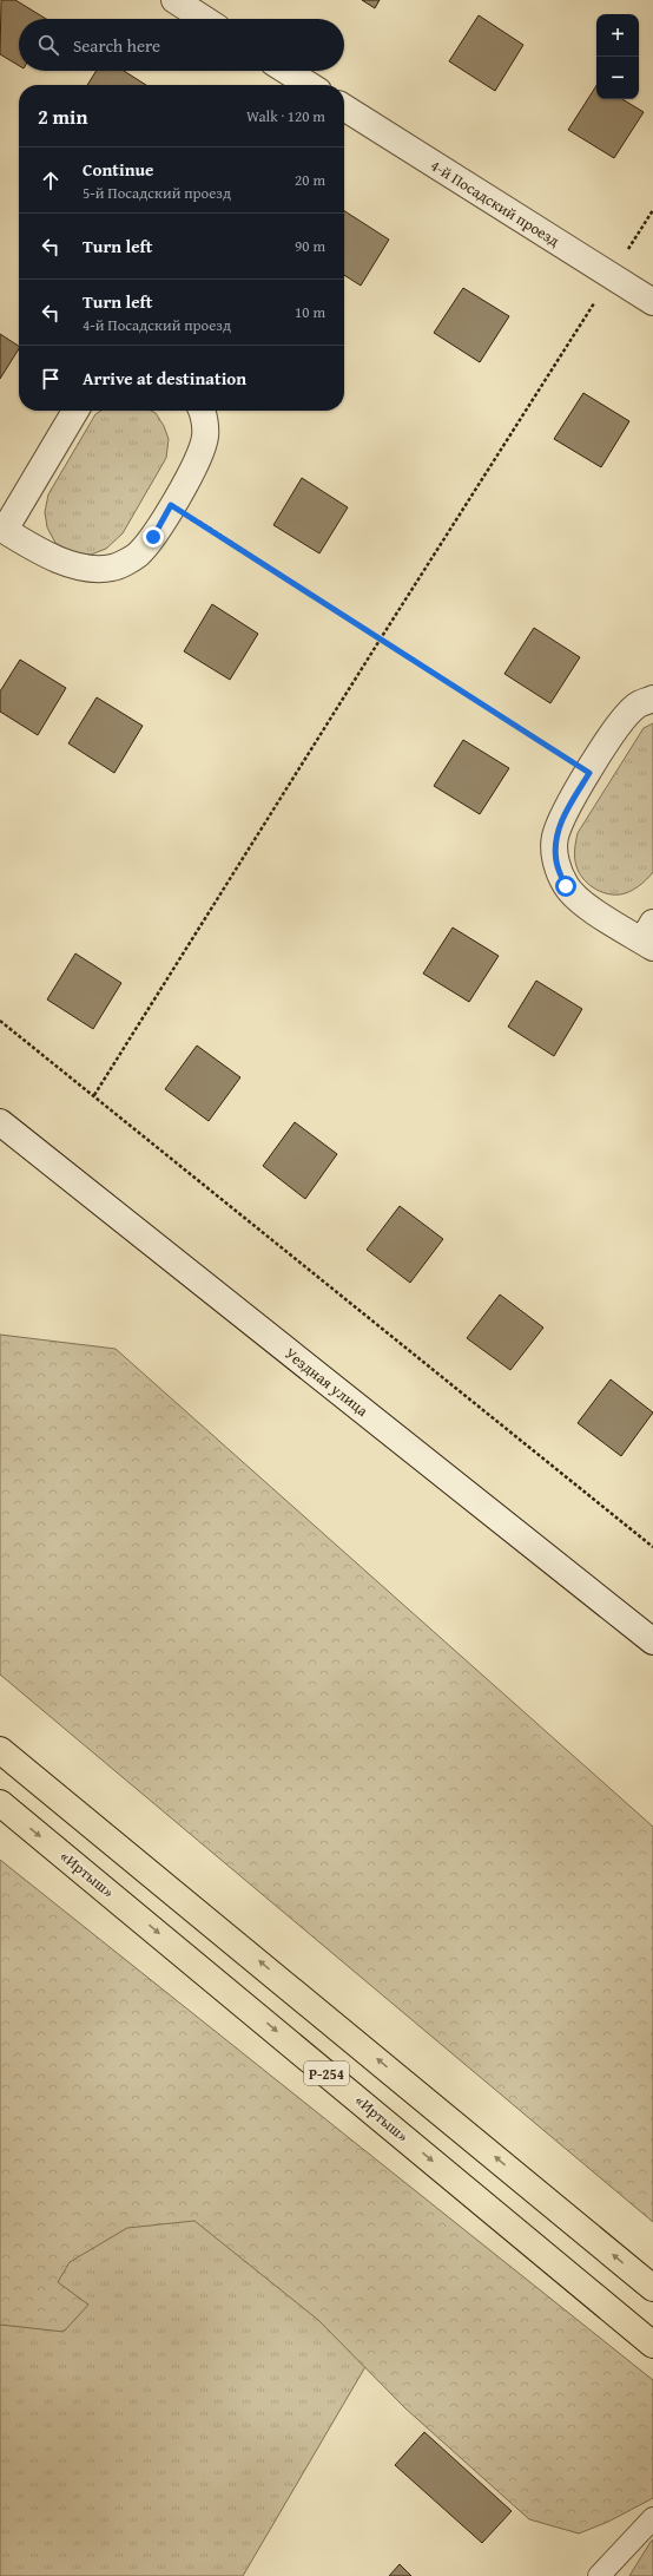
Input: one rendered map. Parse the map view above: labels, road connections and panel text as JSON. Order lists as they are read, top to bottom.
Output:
{
  "streets": {
    "highway": ["«Иртыш»", "Р-254"],
    "street": ["4-й Посадский проезд", "Уездная улица"]
  },
  "page": {
    "map_buttons": ["+", "−"],
    "search": "Search here",
    "heading": ["2 min", "Walk · 120 m"],
    "list": [
      ["Continue", "5-й Посадский проезд", "20 m"],
      ["Turn left", "90 m"],
      ["Turn left", "4-й Посадский проезд", "10 m"],
      "Arrive at destination"
    ]
  }
}
